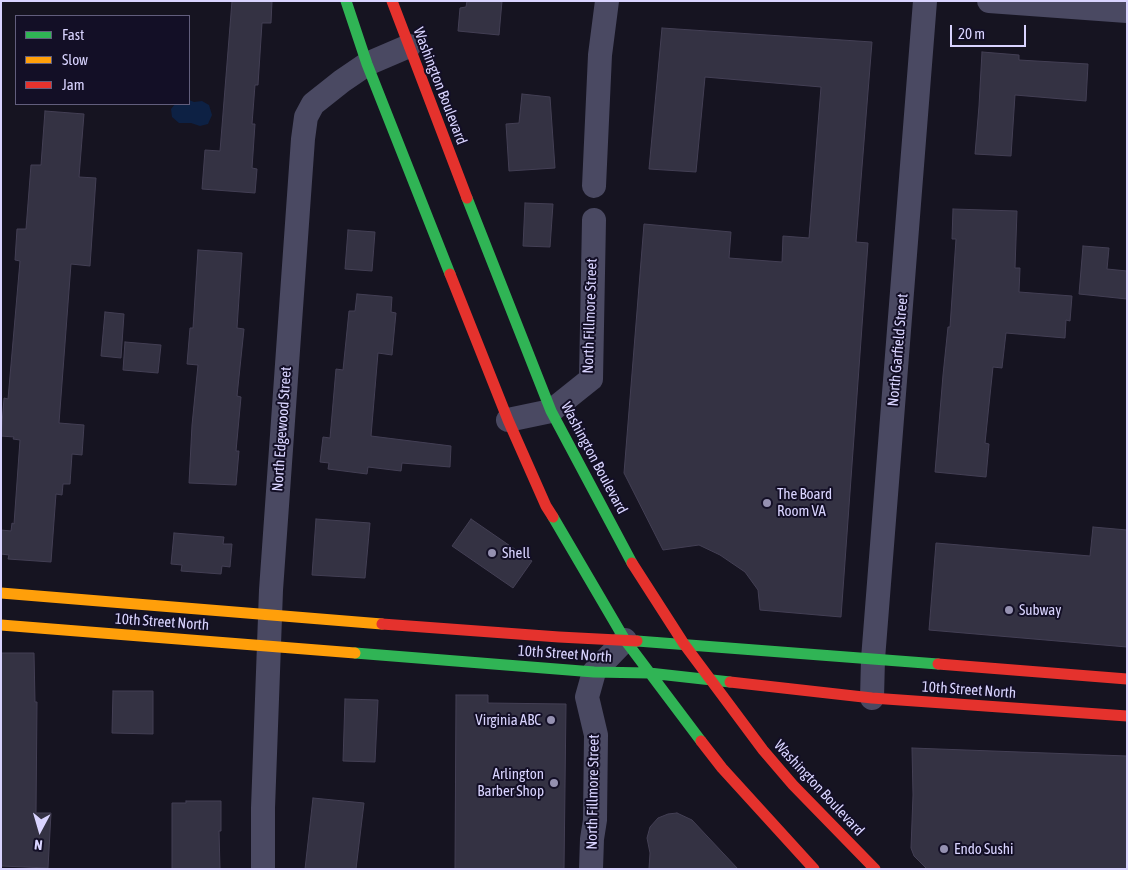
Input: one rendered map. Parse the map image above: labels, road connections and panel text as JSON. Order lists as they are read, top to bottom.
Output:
{
  "streets": {
    "main road": ["Washington Boulevard", "10th Street North"],
    "street": ["North Fillmore Street", "North Garfield Street", "North Edgewood Street"]
  },
  "crossings": [
    ["Washington Boulevard", "North Fillmore Street"],
    ["Washington Boulevard", "North Edgewood Street"],
    ["Washington Boulevard", "10th Street North"],
    ["North Fillmore Street", "10th Street North"],
    ["North Garfield Street", "10th Street North"],
    ["North Edgewood Street", "10th Street North"]
  ],
  "places": [
    "The Board Room VA",
    "Shell",
    "Subway",
    "Virginia ABC",
    "Arlington Barber Shop",
    "Endo Sushi"
  ],
  "legend": ["Fast", "Slow", "Jam"],
  "scale_bar": "20 m",
  "north": "bottom"
}
